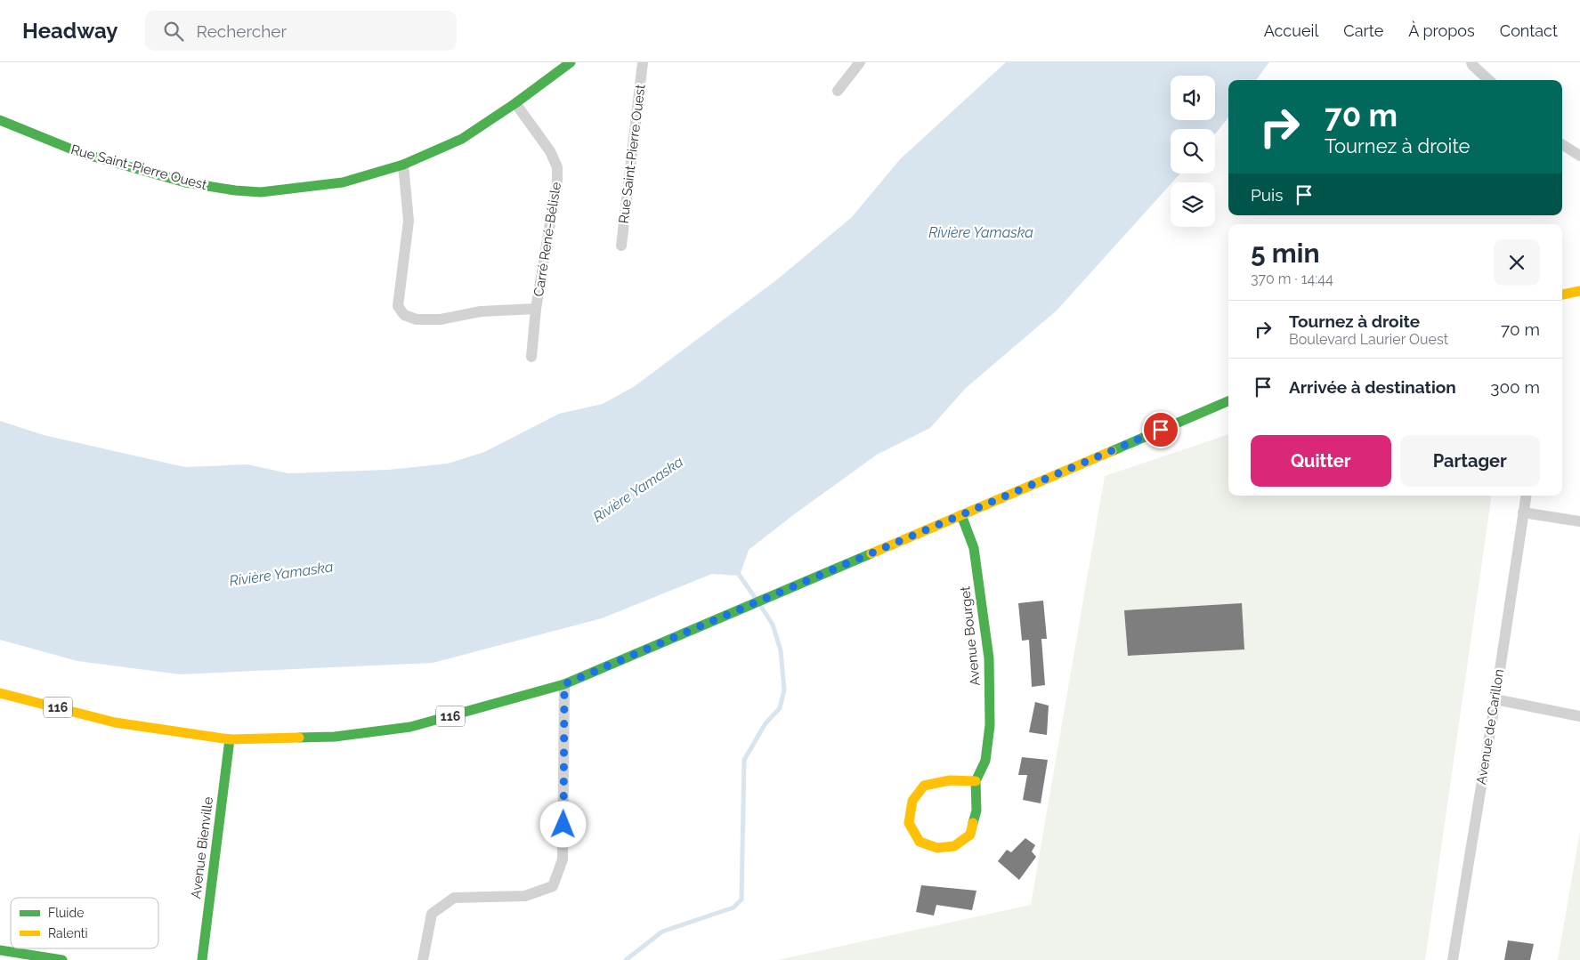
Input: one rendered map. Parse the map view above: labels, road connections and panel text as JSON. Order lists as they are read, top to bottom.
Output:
{
  "streets": {
    "street": [
      "Rue Saint-Pierre Ouest",
      "Carré René-Bélisle",
      "Avenue Bourget",
      "116",
      "Avenue de Carillon",
      "Avenue Bienville"
    ]
  },
  "crossings": [
    ["Rue Saint-Pierre Ouest", "Carré René-Bélisle"],
    ["Avenue Bourget", "116"],
    ["116", "Avenue Bienville"]
  ],
  "water": ["Rivière Yamaska"],
  "legend": ["Fluide", "Ralenti"],
  "page": {
    "header": "Headway",
    "search": "Rechercher",
    "nav": [
      "Accueil",
      "Carte",
      "À propos",
      "Contact"
    ],
    "turn": ["70 m", "Tournez à droite"],
    "then": "Puis",
    "heading": ["5 min", "370 m · 14:44"],
    "list": [
      {
        "name": "Tournez à droite",
        "note": "Boulevard Laurier Ouest",
        "value": "70 m"
      },
      {
        "name": "Arrivée à destination",
        "value": "300 m"
      }
    ],
    "buttons": ["Quitter", "Partager"]
  }
}
